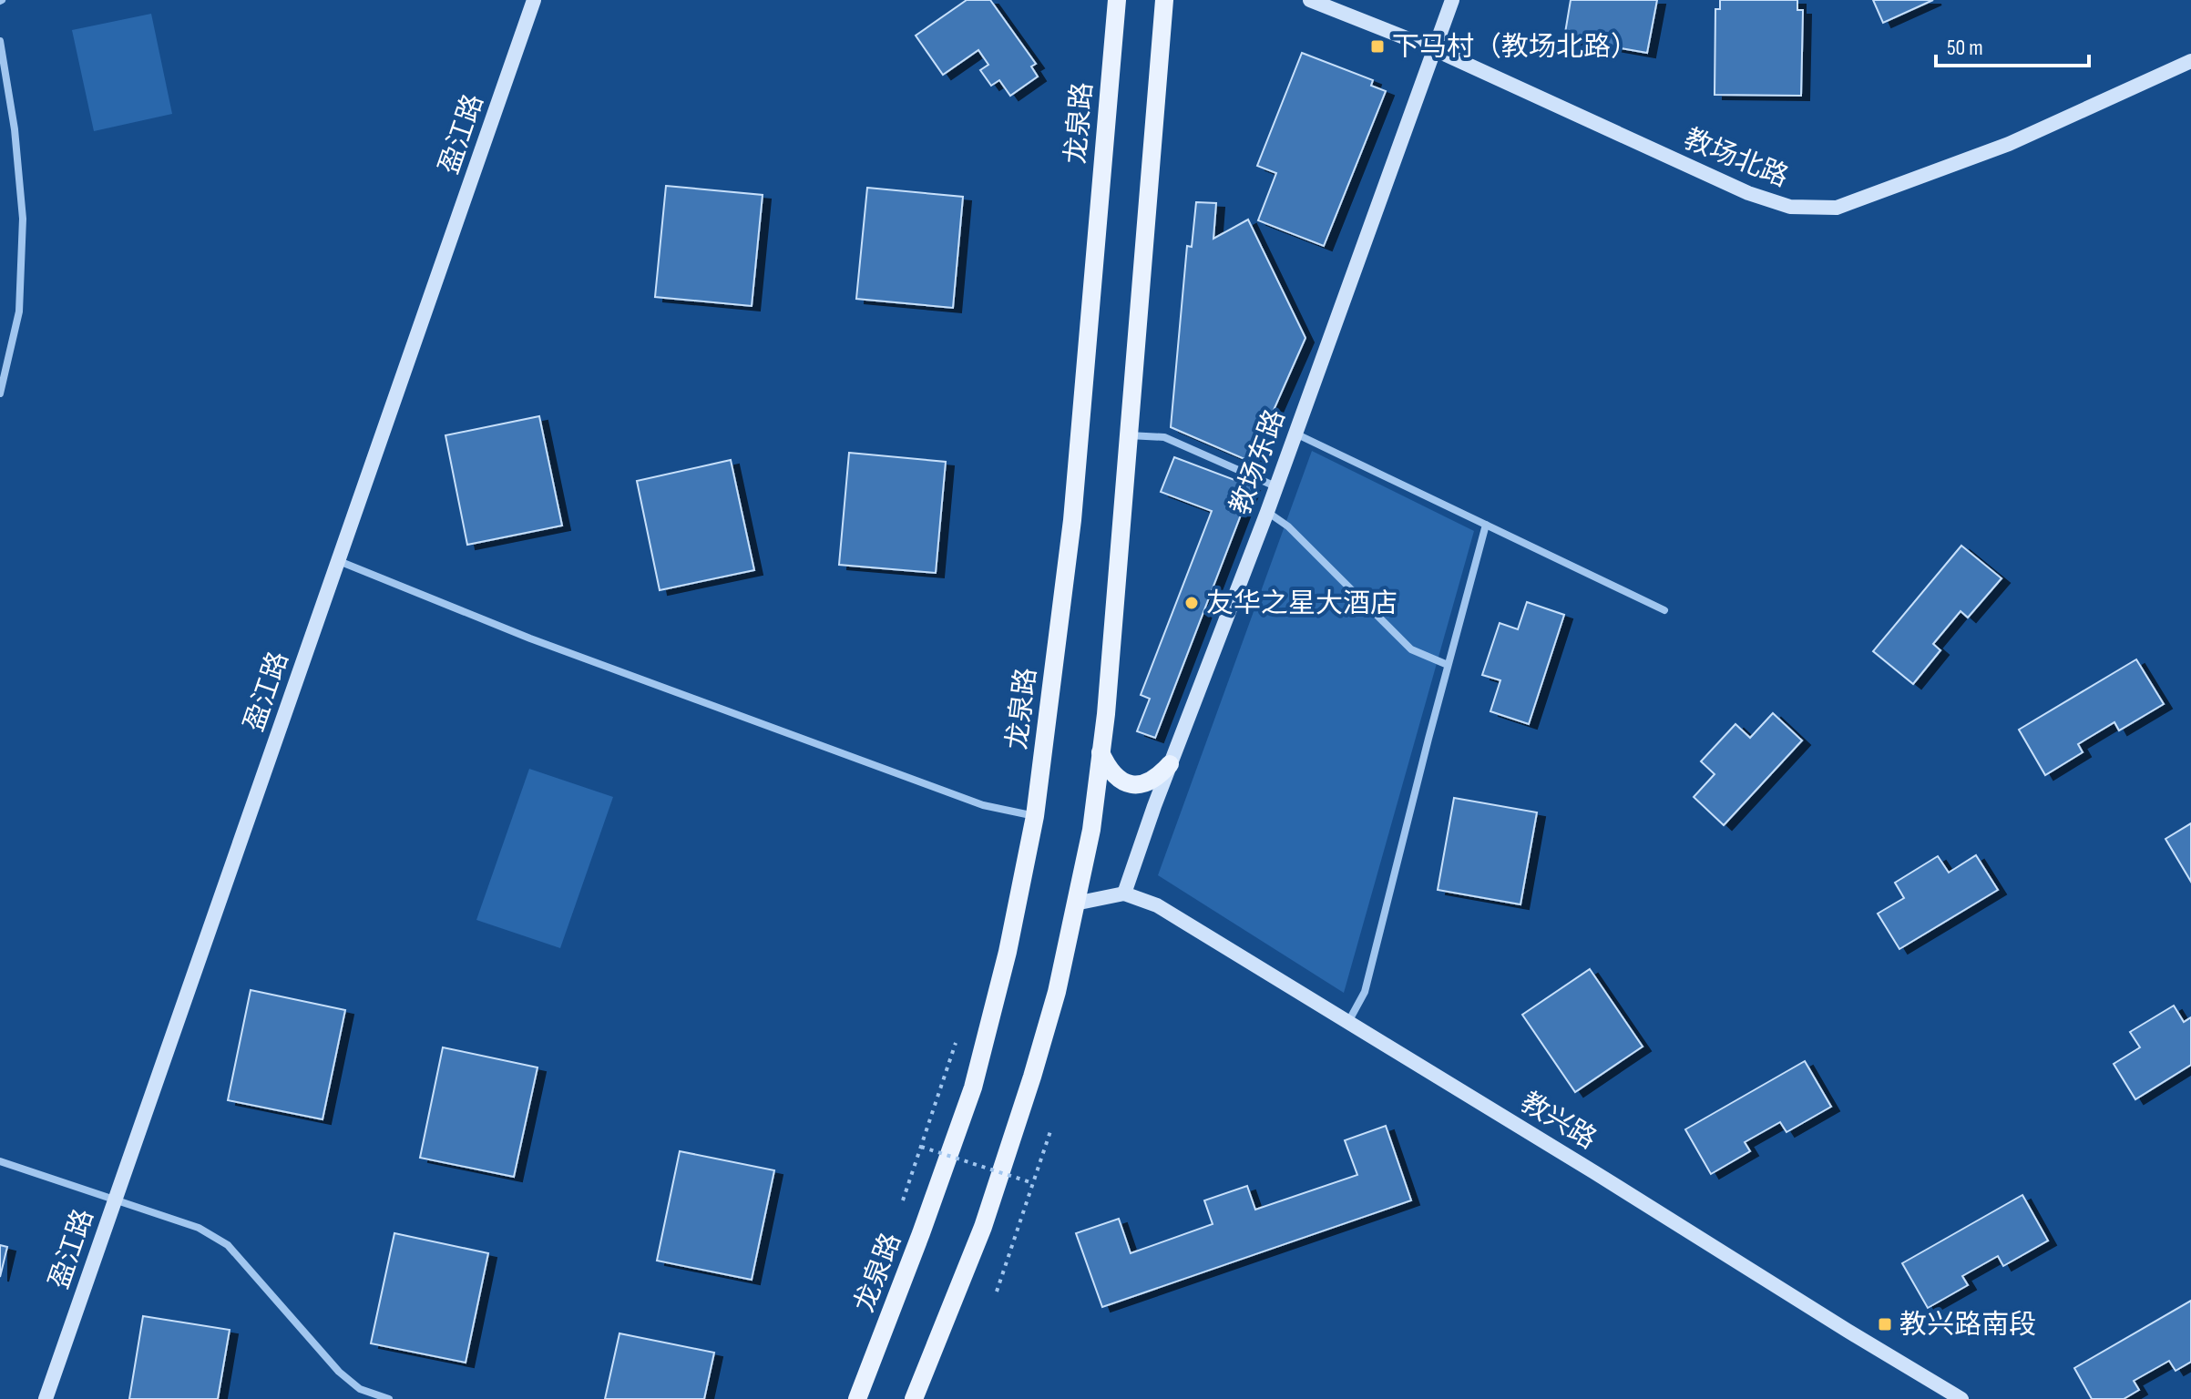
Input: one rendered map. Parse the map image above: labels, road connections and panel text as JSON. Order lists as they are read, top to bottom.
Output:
{
  "streets": {
    "main road": ["龙泉路"],
    "street": [
      "盈江路",
      "教场北路",
      "教场东路",
      "教兴路"
    ]
  },
  "crossings": [
    ["教场北路", "教场东路"],
    ["教场东路", "教兴路"]
  ],
  "places": {
    "transit": ["下马村（教场北路）", "教兴路南段"],
    "other": ["友华之星大酒店"]
  },
  "scale_bar": "50 m"
}
